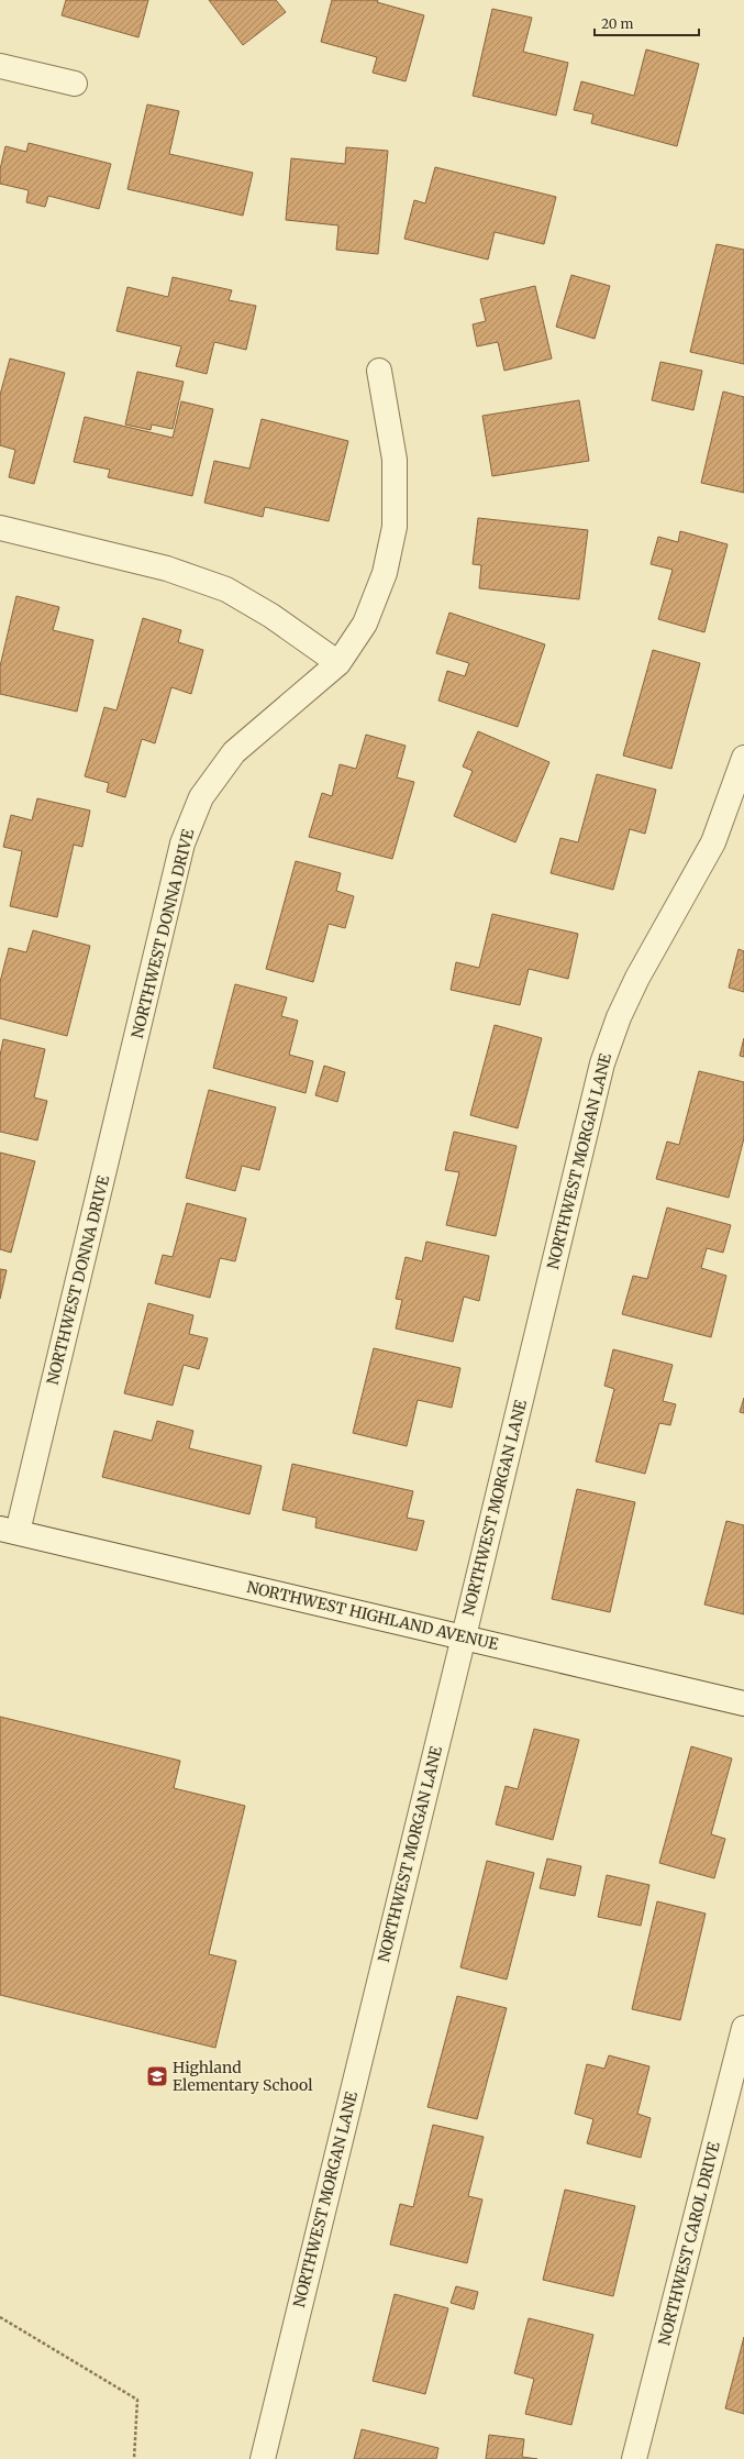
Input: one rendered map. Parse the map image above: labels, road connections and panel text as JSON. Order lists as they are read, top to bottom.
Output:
{
  "streets": {
    "street": [
      "NORTHWEST DONNA DRIVE",
      "NORTHWEST MORGAN LANE",
      "NORTHWEST HIGHLAND AVENUE",
      "NORTHWEST CAROL DRIVE"
    ]
  },
  "crossings": [
    ["NORTHWEST DONNA DRIVE", "NORTHWEST HIGHLAND AVENUE"],
    ["NORTHWEST MORGAN LANE", "NORTHWEST HIGHLAND AVENUE"]
  ],
  "places": {
    "school or university": ["Highland Elementary School"]
  },
  "scale_bar": "20 m"
}
